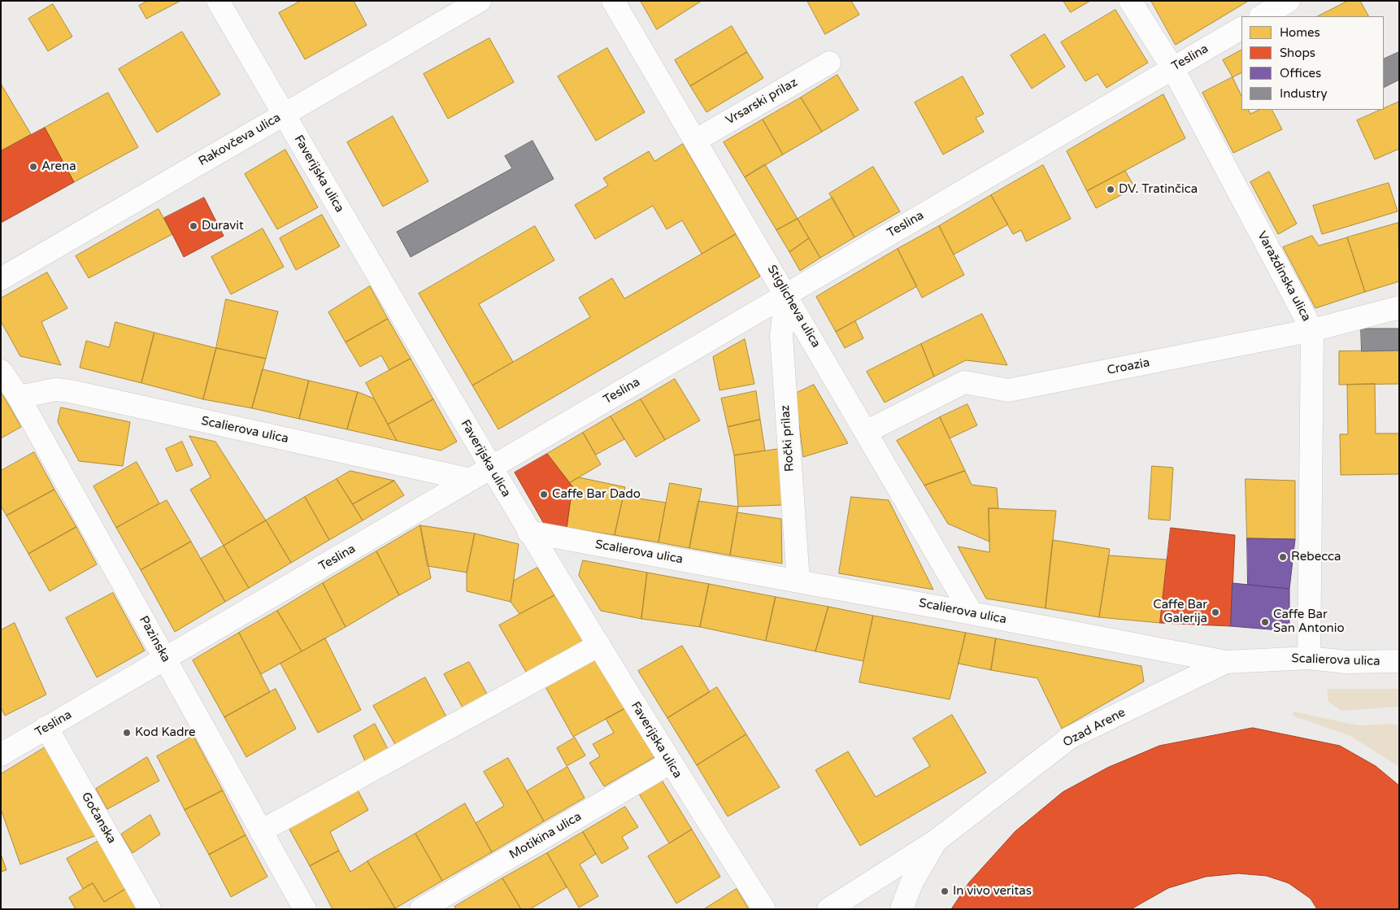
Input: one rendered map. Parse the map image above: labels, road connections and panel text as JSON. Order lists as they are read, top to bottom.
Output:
{
  "streets": {
    "street": [
      "Teslina",
      "Vrsarski prilaz",
      "Rakovčeva ulica",
      "Faverijska ulica",
      "Varaždinska ulica",
      "Stiglicheva ulica",
      "Croazia",
      "Scalierova ulica",
      "Ročki prilaz",
      "Pazinska",
      "Ozad Arene",
      "Gočanska",
      "Motikina ulica"
    ]
  },
  "crossings": [
    ["Teslina", "Faverijska ulica"],
    ["Teslina", "Varaždinska ulica"],
    ["Teslina", "Stiglicheva ulica"],
    ["Teslina", "Scalierova ulica"],
    ["Teslina", "Ročki prilaz"],
    ["Teslina", "Pazinska"],
    ["Teslina", "Gočanska"],
    ["Vrsarski prilaz", "Stiglicheva ulica"],
    ["Rakovčeva ulica", "Faverijska ulica"],
    ["Faverijska ulica", "Scalierova ulica"],
    ["Faverijska ulica", "Motikina ulica"],
    ["Varaždinska ulica", "Croazia"],
    ["Varaždinska ulica", "Scalierova ulica"],
    ["Stiglicheva ulica", "Croazia"],
    ["Stiglicheva ulica", "Scalierova ulica"],
    ["Stiglicheva ulica", "Ročki prilaz"],
    ["Scalierova ulica", "Ročki prilaz"],
    ["Scalierova ulica", "Pazinska"],
    ["Scalierova ulica", "Ozad Arene"]
  ],
  "places": [
    "Arena",
    "DV. Tratinčica",
    "Duravit",
    "Caffe Bar Dado",
    "Rebecca",
    "Caffe Bar Galerija",
    "Caffe Bar San Antonio",
    "Kod Kadre",
    "In vivo veritas"
  ],
  "legend": [
    "Homes",
    "Shops",
    "Offices",
    "Industry"
  ]
}
